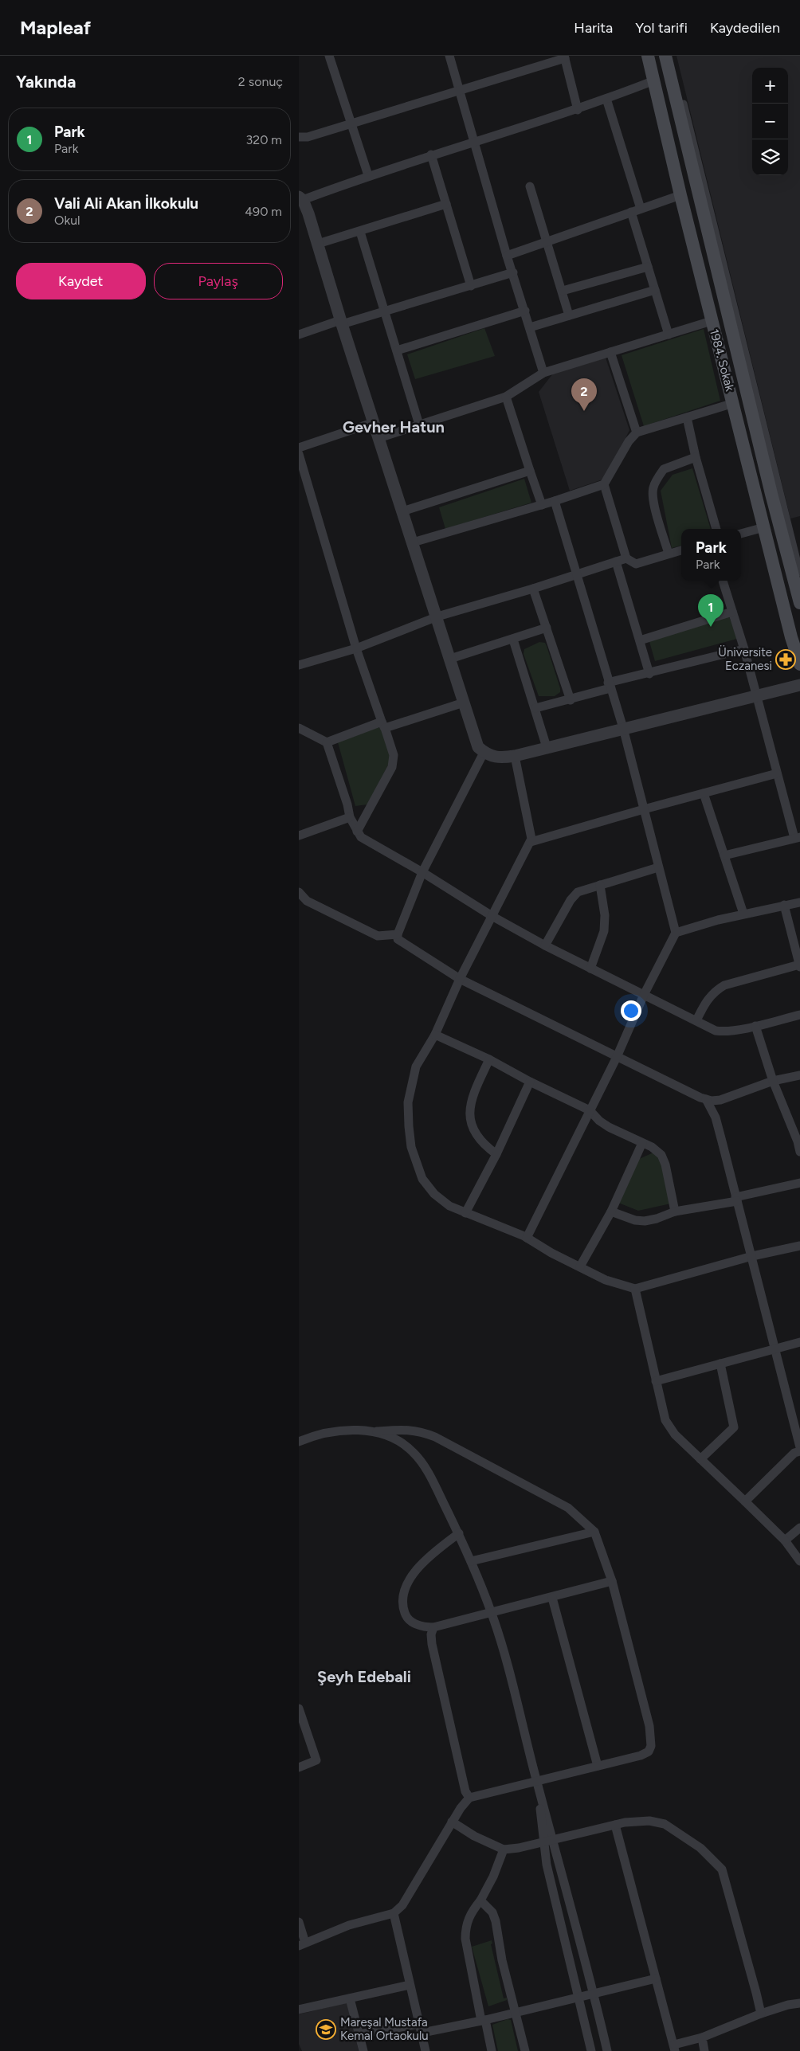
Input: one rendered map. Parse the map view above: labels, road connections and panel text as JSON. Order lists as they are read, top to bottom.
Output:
{
  "streets": {
    "main road": ["1984. Sokak"]
  },
  "districts": ["Gevher Hatun", "Şeyh Edebali"],
  "places": {
    "pharmacy": ["Üniversite Eczanesi"],
    "school or university": ["Mareşal Mustafa Kemal Ortaokulu"]
  },
  "page": {
    "header": "Mapleaf",
    "nav": ["Harita", "Yol tarifi", "Kaydedilen"],
    "heading": ["Yakında", "2 sonuç"],
    "map_buttons": ["+", "−"],
    "list": [
      {
        "mark": "1",
        "name": "Park",
        "note": "Park",
        "value": "320 m"
      },
      {
        "mark": "2",
        "name": "Vali Ali Akan İlkokulu",
        "note": "Okul",
        "value": "490 m"
      }
    ],
    "buttons": ["Kaydet", "Paylaş"],
    "pins": ["2", "1"],
    "popup": ["Park", "Park"]
  }
}
